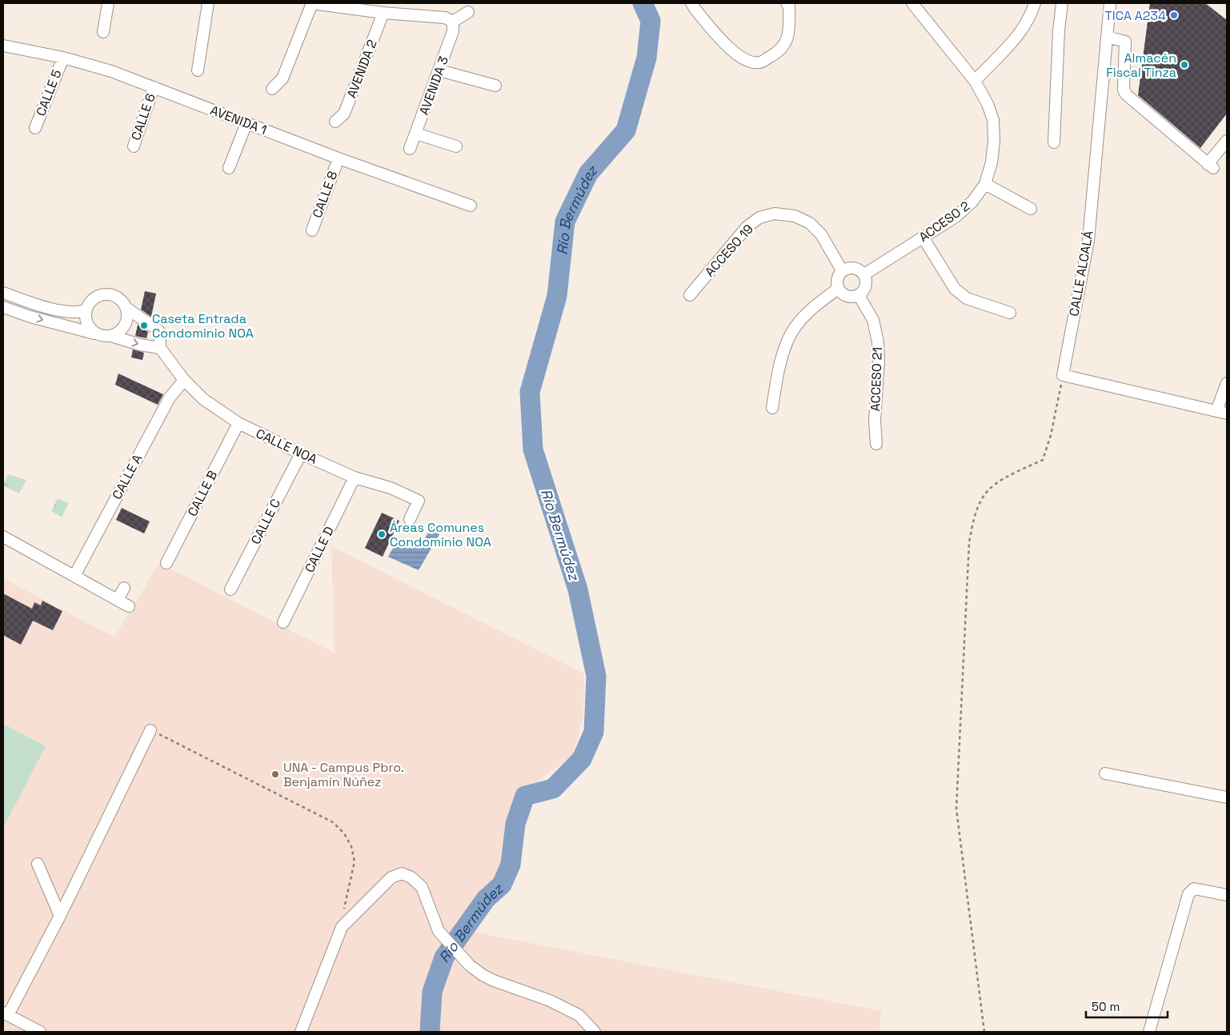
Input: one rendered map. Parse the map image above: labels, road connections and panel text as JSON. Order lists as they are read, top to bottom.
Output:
{
  "streets": {
    "street": [
      "AVENIDA 2",
      "AVENIDA 3",
      "CALLE 5",
      "CALLE 6",
      "AVENIDA 1",
      "CALLE 8",
      "ACCESO 2",
      "ACCESO 19",
      "CALLE ALCALÁ",
      "ACCESO 21",
      "CALLE NOA",
      "CALLE A",
      "CALLE B",
      "CALLE C",
      "CALLE D"
    ]
  },
  "crossings": [
    ["CALLE 5", "AVENIDA 1"],
    ["CALLE 6", "AVENIDA 1"],
    ["AVENIDA 1", "CALLE 8"],
    ["ACCESO 2", "ACCESO 19"],
    ["ACCESO 2", "ACCESO 21"],
    ["ACCESO 19", "ACCESO 21"],
    ["CALLE NOA", "CALLE A"],
    ["CALLE NOA", "CALLE B"],
    ["CALLE NOA", "CALLE C"],
    ["CALLE NOA", "CALLE D"]
  ],
  "water": ["Río Bermúdez"],
  "places": [
    "TICA A234",
    "Almacén Fiscal Tinza",
    "Caseta Entrada Condominio NOA",
    "Áreas Comunes Condominio NOA",
    "UNA - Campus Pbro. Benjamín Núñez"
  ],
  "scale_bar": "50 m"
}
